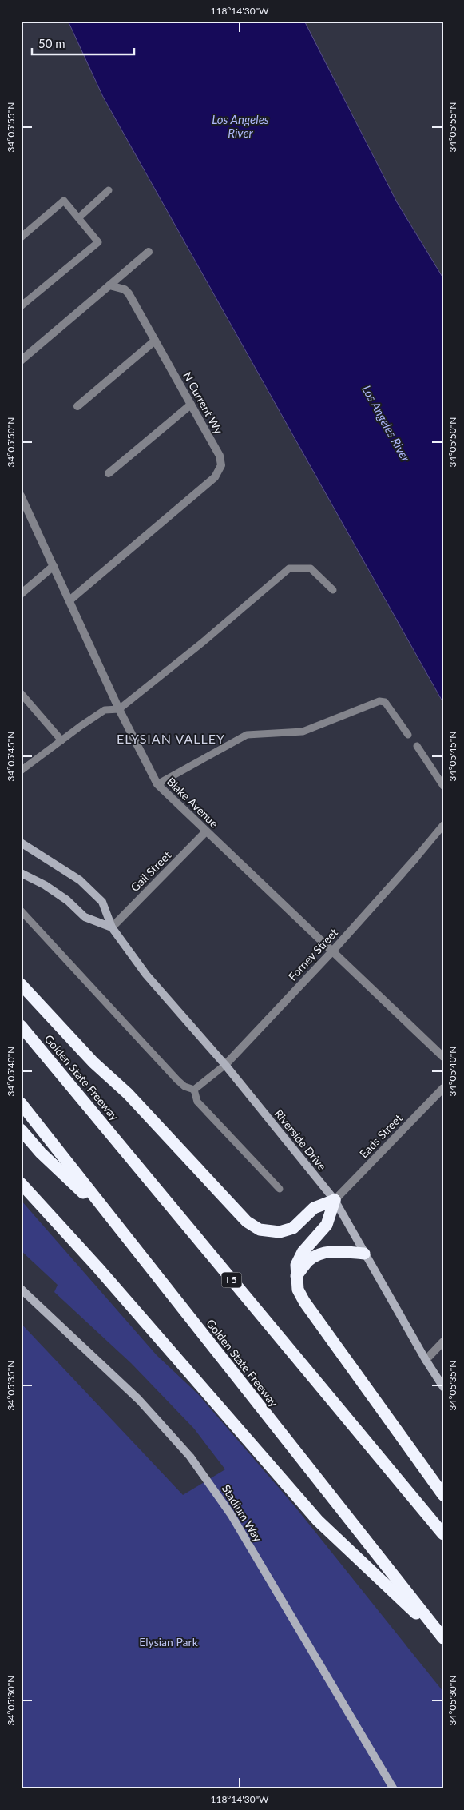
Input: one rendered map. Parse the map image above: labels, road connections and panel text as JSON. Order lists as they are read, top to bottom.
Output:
{
  "streets": {
    "highway": ["Golden State Freeway", "I 5"],
    "main road": ["Riverside Drive", "Stadium Way"],
    "street": [
      "N Current Wy",
      "Blake Avenue",
      "Gail Street",
      "Forney Street",
      "Eads Street"
    ]
  },
  "crossings": [
    ["N Current Wy", "Blake Avenue"],
    ["Blake Avenue", "Gail Street"],
    ["Blake Avenue", "Forney Street"],
    ["Gail Street", "Riverside Drive"],
    ["Forney Street", "Riverside Drive"],
    ["Eads Street", "Riverside Drive"]
  ],
  "districts": ["ELYSIAN VALLEY"],
  "water": ["Los Angeles River"],
  "parks": ["Elysian Park"],
  "scale_bar": "50 m",
  "coordinates": [
    "118°14'30\"W",
    "34°05'55\"N",
    "34°05'50\"N",
    "34°05'45\"N",
    "34°05'40\"N",
    "34°05'35\"N",
    "34°05'30\"N"
  ]
}
